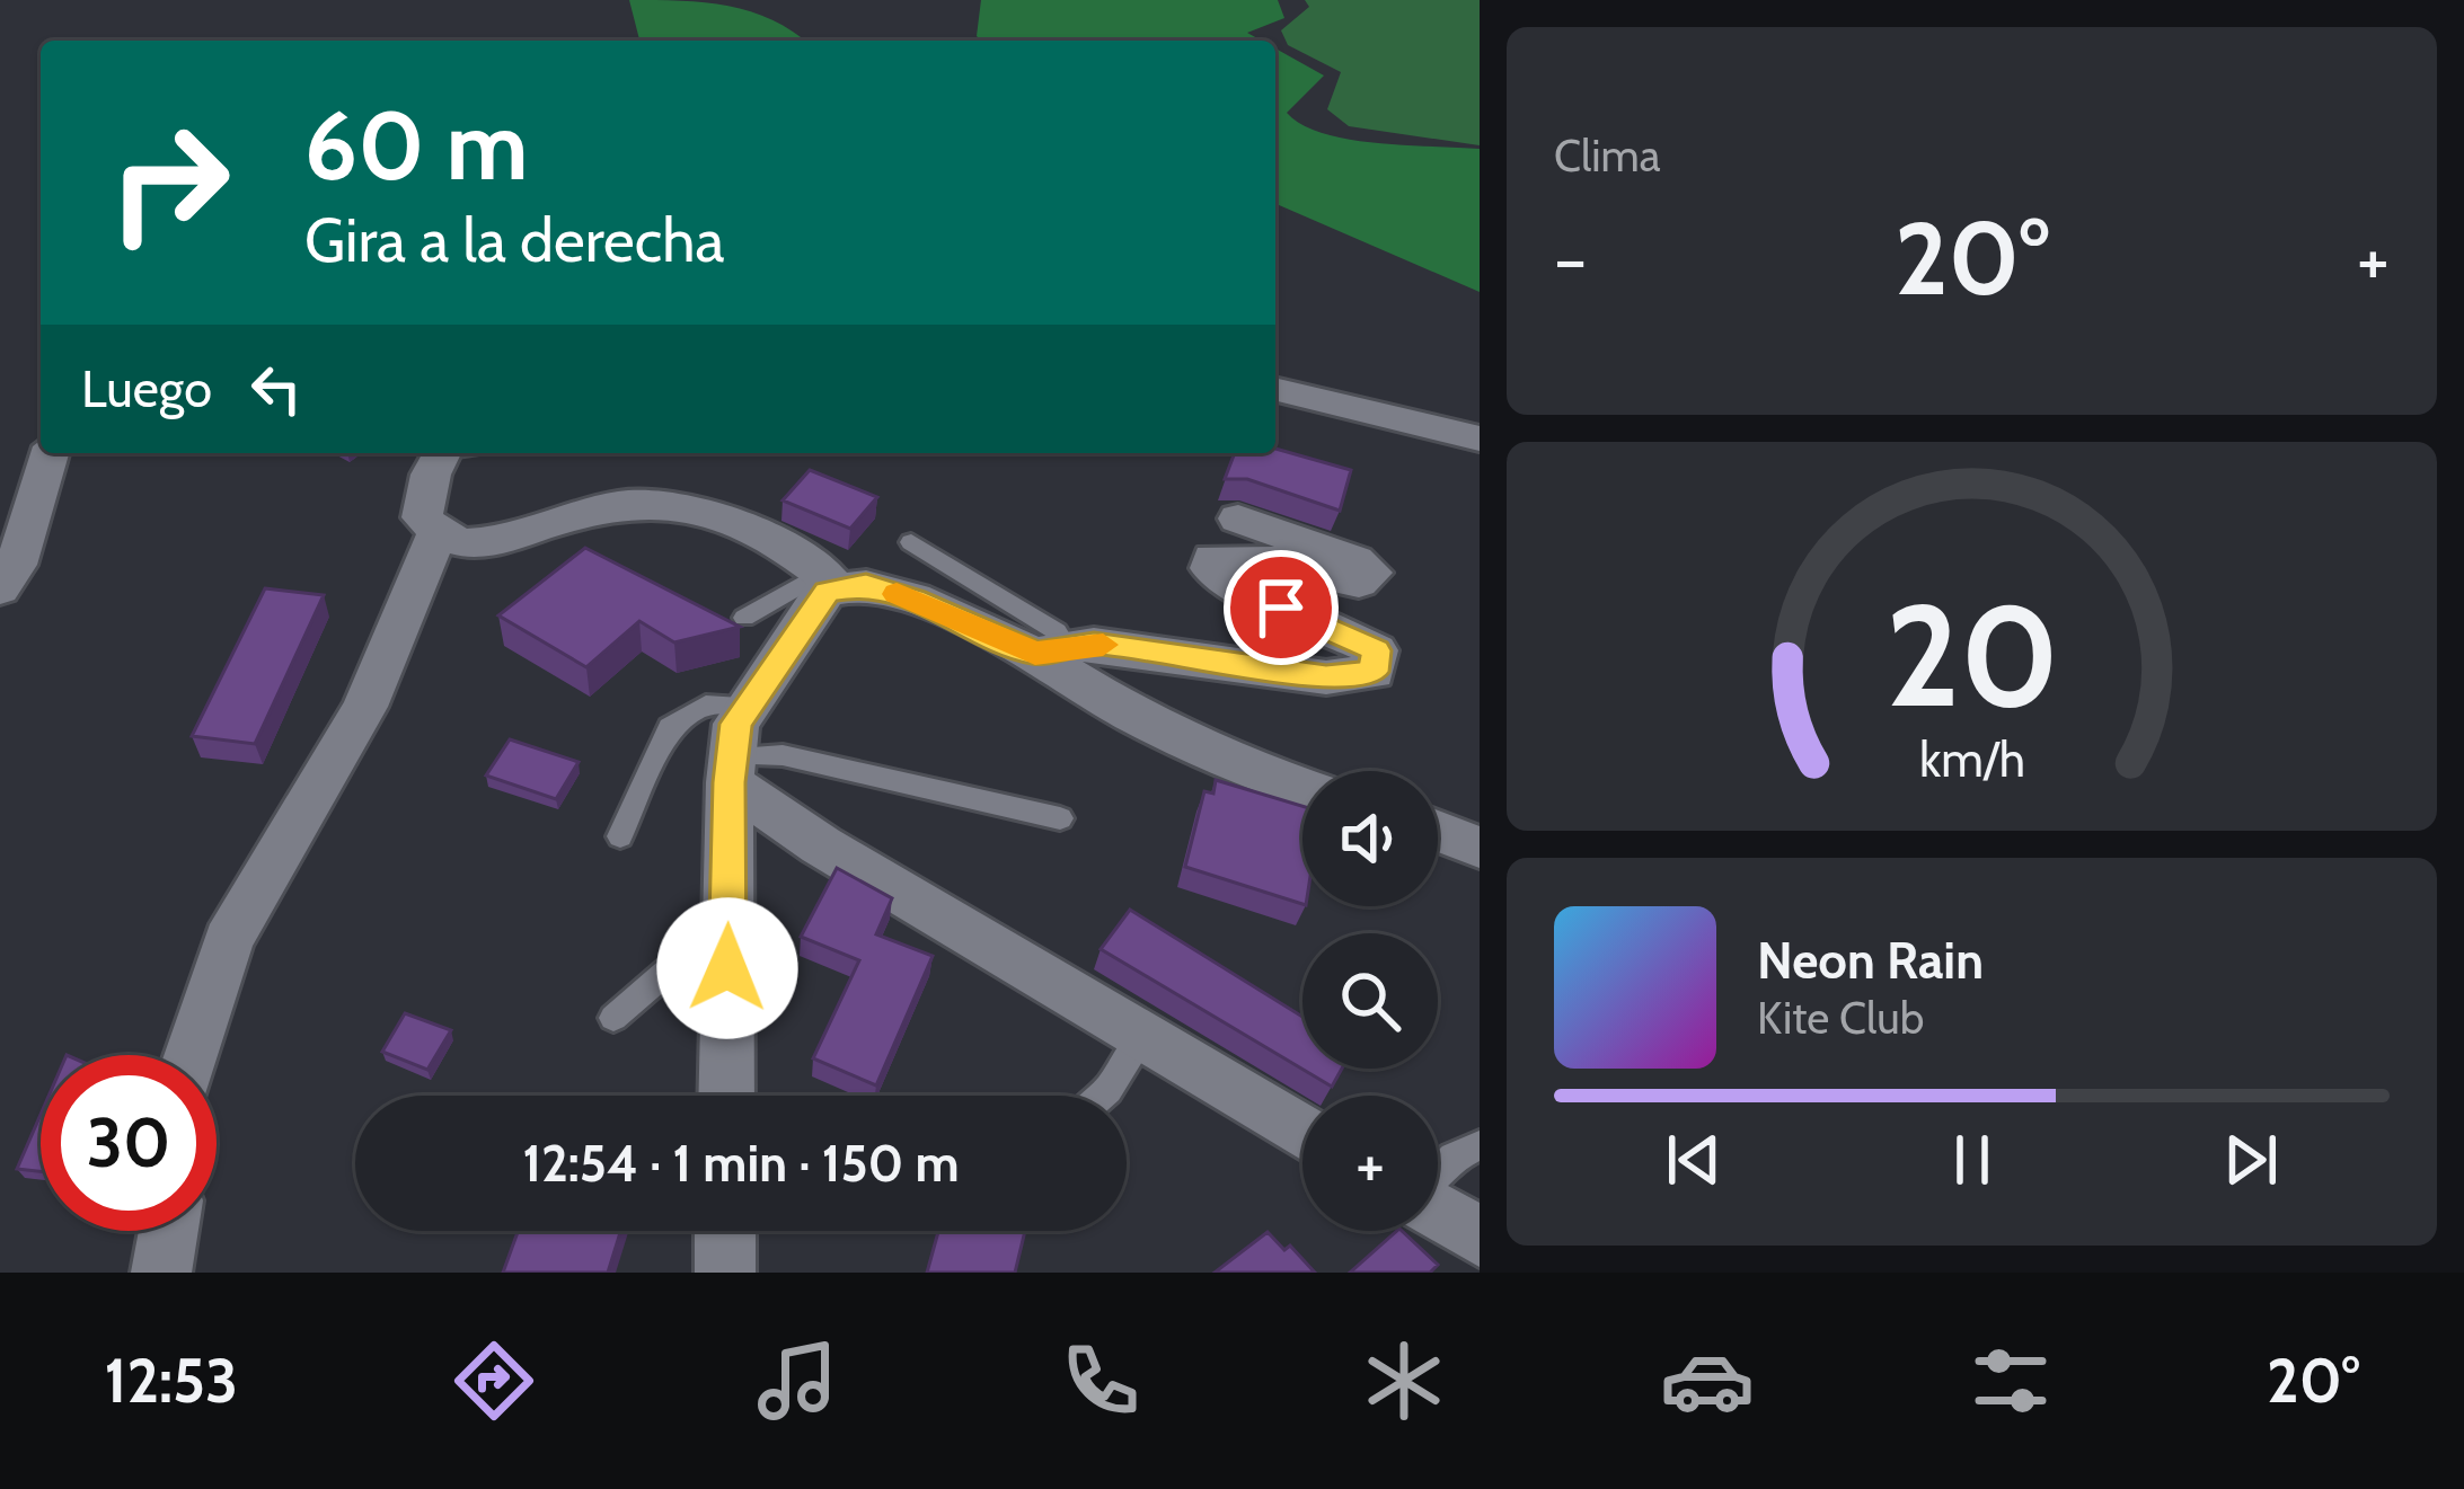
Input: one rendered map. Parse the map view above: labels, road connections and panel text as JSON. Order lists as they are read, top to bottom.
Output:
{
  "page": {
    "tile": "Clima",
    "turn": ["60 m", "Gira a la derecha"],
    "heat": ["−", "20°", "+"],
    "then": "Luego",
    "map_buttons": "+",
    "song": ["Neon Rain", "Kite Club"],
    "limit": "30",
    "trip": "12:54 · 1 min · 150 m",
    "tabs": ["12:53", "20°"],
    "gauge": ["20", "km/h"]
  }
}
